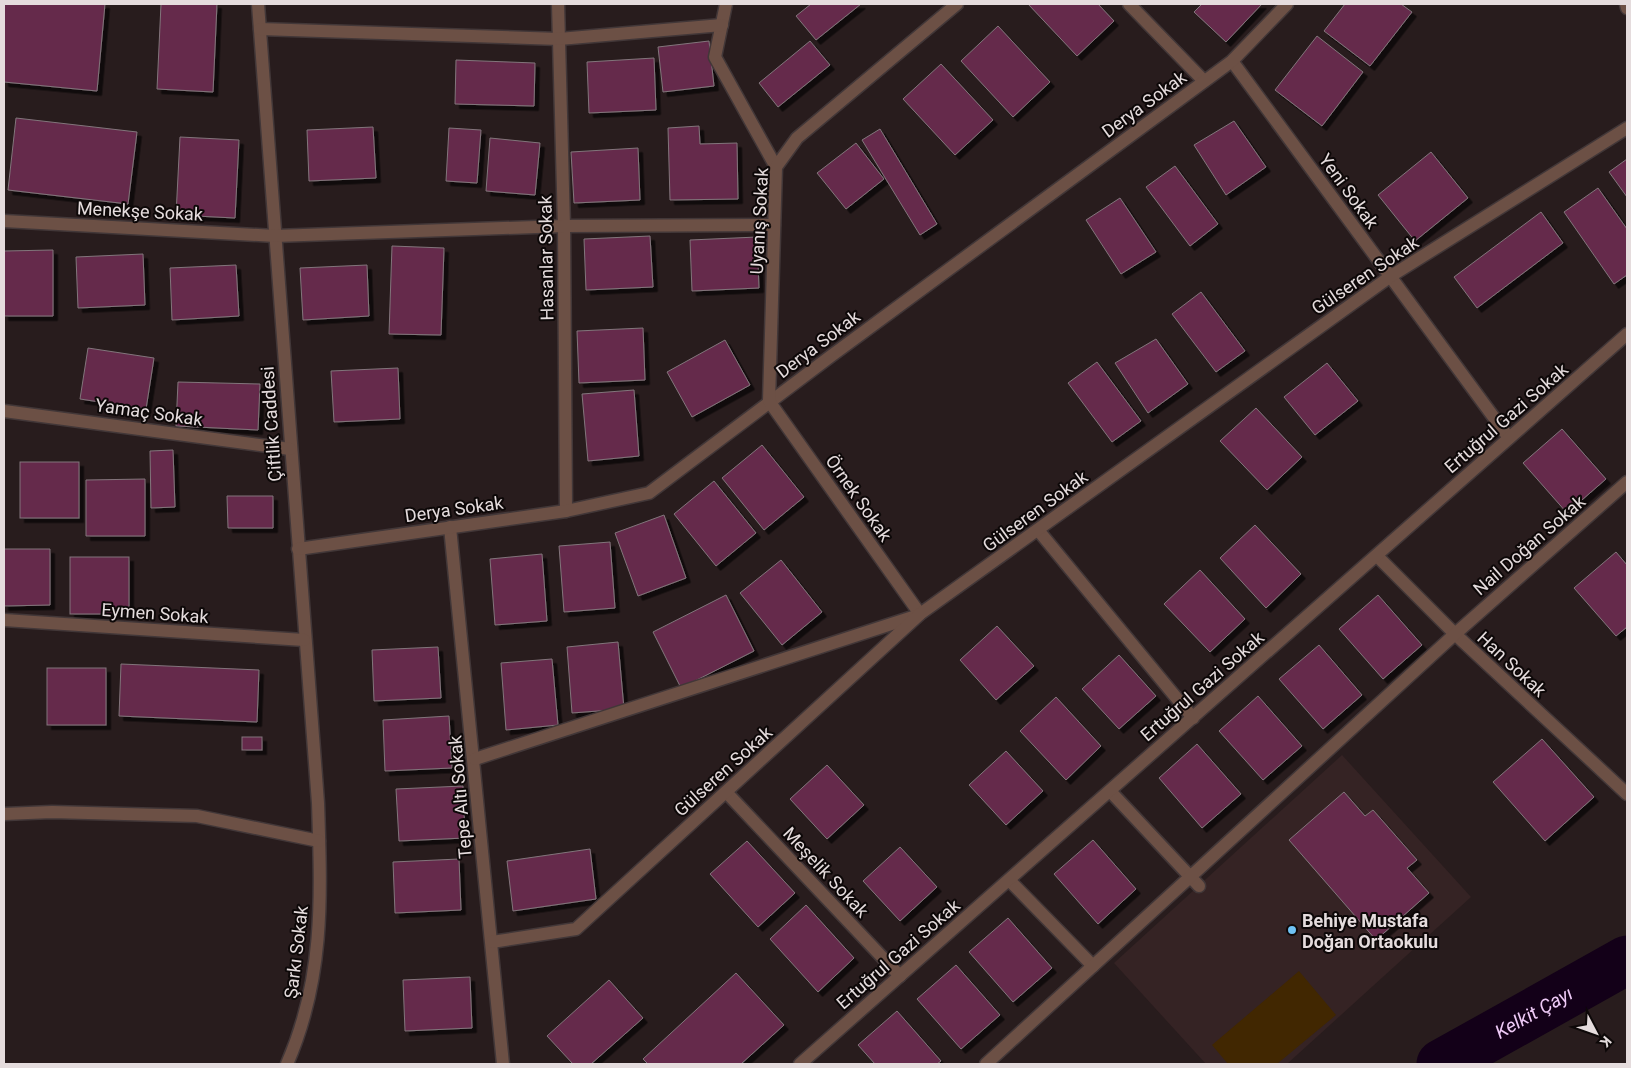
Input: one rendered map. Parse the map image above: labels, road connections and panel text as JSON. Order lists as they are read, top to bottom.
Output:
{
  "streets": {
    "street": [
      "Derya Sokak",
      "Yeni Sokak",
      "Menekşe Sokak",
      "Uyanış Sokak",
      "Hasanlar Sokak",
      "Gülseren Sokak",
      "Yamaç Sokak",
      "Ertuğrul Gazi Sokak",
      "Çiftlik Caddesi",
      "Örnek Sokak",
      "Nail Doğan Sokak",
      "Eymen Sokak",
      "Han Sokak",
      "Tepe Altı Sokak",
      "Meşelik Sokak",
      "Şarkı Sokak"
    ]
  },
  "crossings": [
    ["Derya Sokak", "Yeni Sokak"],
    ["Derya Sokak", "Uyanış Sokak"],
    ["Derya Sokak", "Hasanlar Sokak"],
    ["Derya Sokak", "Çiftlik Caddesi"],
    ["Derya Sokak", "Örnek Sokak"],
    ["Derya Sokak", "Tepe Altı Sokak"],
    ["Yeni Sokak", "Gülseren Sokak"],
    ["Yeni Sokak", "Ertuğrul Gazi Sokak"],
    ["Menekşe Sokak", "Uyanış Sokak"],
    ["Menekşe Sokak", "Hasanlar Sokak"],
    ["Menekşe Sokak", "Çiftlik Caddesi"],
    ["Uyanış Sokak", "Örnek Sokak"],
    ["Gülseren Sokak", "Örnek Sokak"],
    ["Gülseren Sokak", "Tepe Altı Sokak"],
    ["Gülseren Sokak", "Meşelik Sokak"],
    ["Yamaç Sokak", "Çiftlik Caddesi"],
    ["Ertuğrul Gazi Sokak", "Han Sokak"],
    ["Ertuğrul Gazi Sokak", "Meşelik Sokak"],
    ["Çiftlik Caddesi", "Eymen Sokak"],
    ["Çiftlik Caddesi", "Şarkı Sokak"],
    ["Nail Doğan Sokak", "Han Sokak"]
  ],
  "water": ["Kelkit Çayı"],
  "places": ["Behiye Mustafa Doğan Ortaokulu"],
  "north": "bottom right"
}
